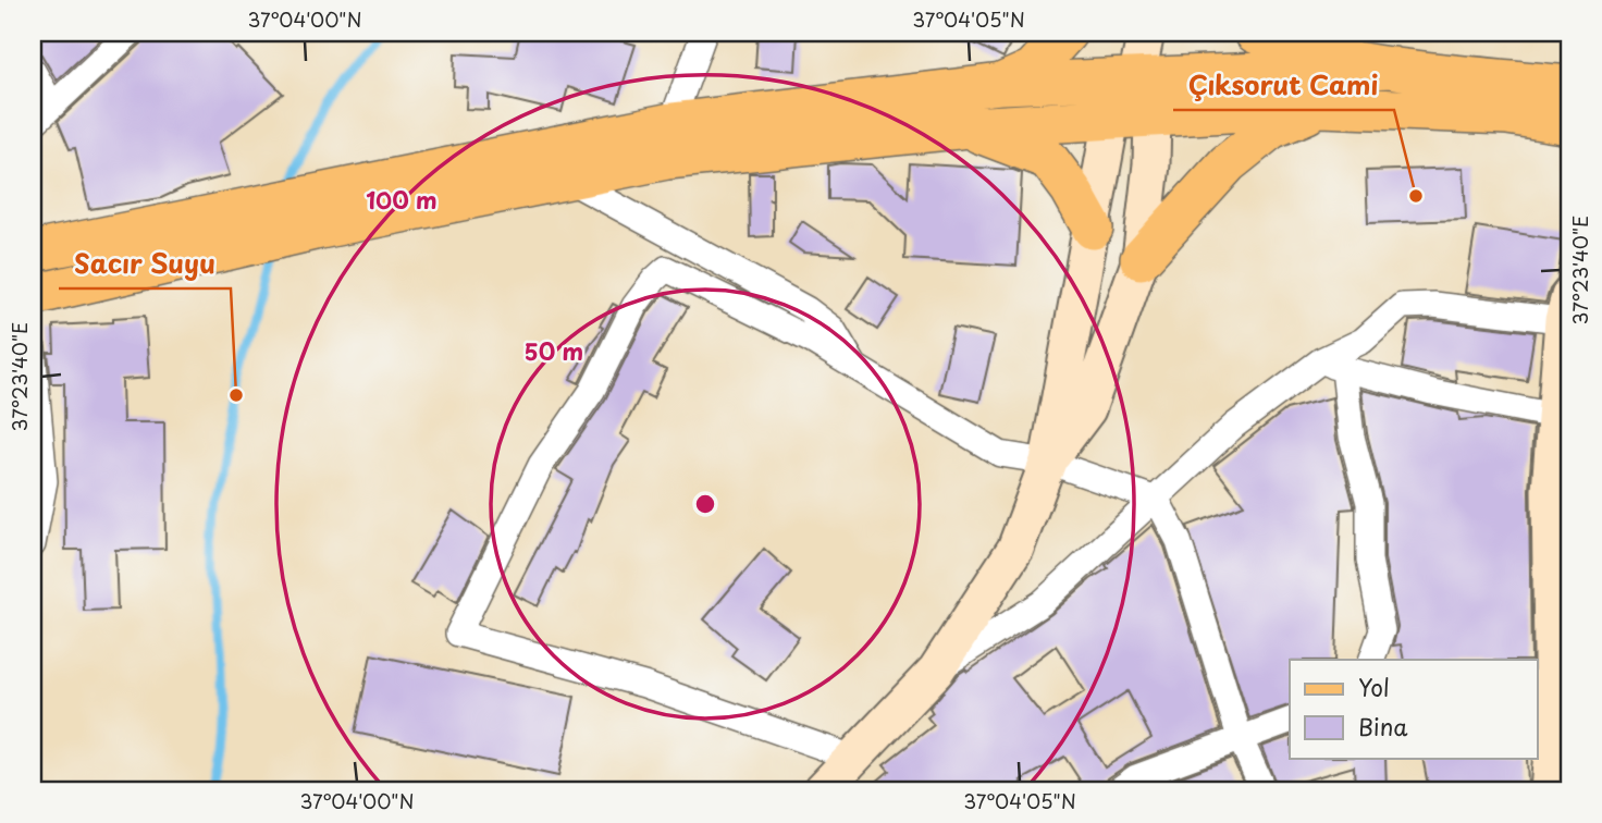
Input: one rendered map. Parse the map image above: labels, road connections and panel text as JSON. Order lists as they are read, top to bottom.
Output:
{
  "places": ["Çıksorut Cami", "Sacır Suyu"],
  "legend": ["Yol", "Bina"],
  "coordinates": ["37°04'00\"N", "37°04'05\"N", "37°23'40\"E"],
  "rings": ["100 m", "50 m"]
}
